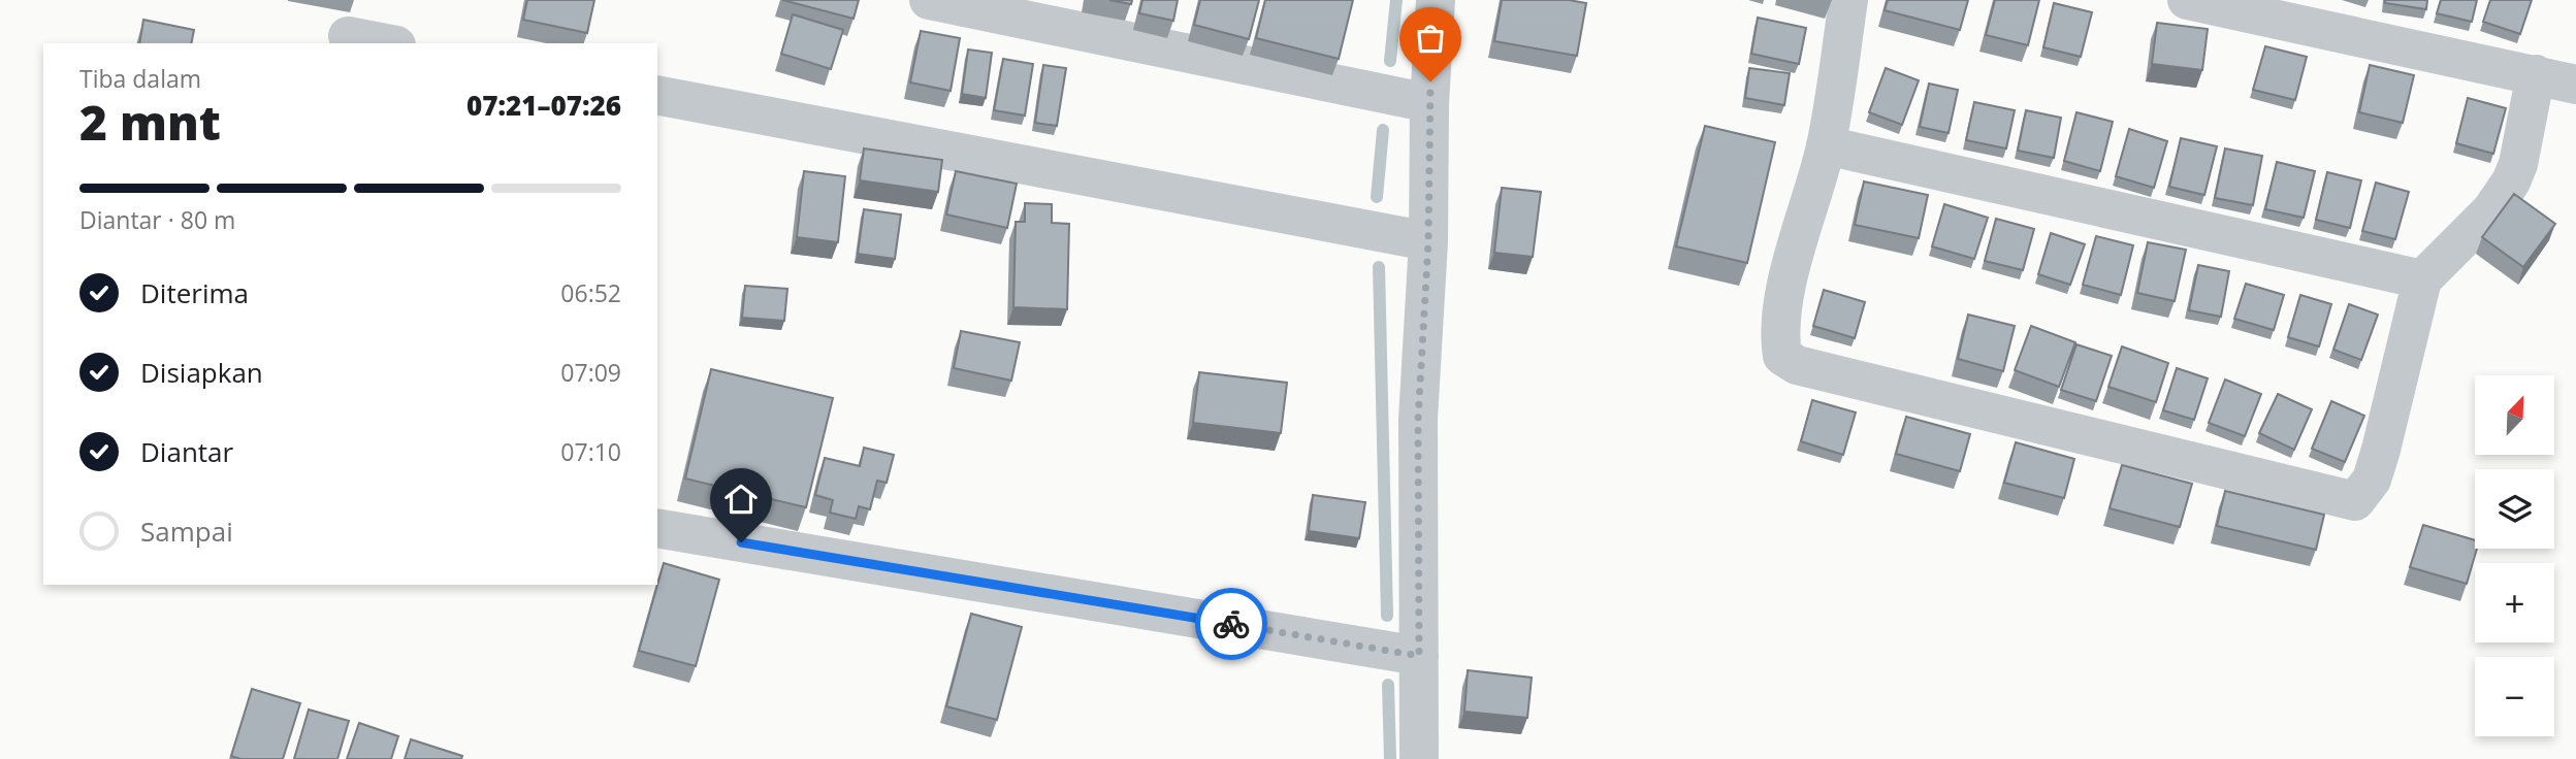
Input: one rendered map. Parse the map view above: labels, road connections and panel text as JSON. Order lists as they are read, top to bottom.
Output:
{
  "north": "top right",
  "page": {
    "heading": ["2 mnt", "Tiba dalam", "07:21–07:26"],
    "bar": "Diantar · 80 m",
    "list": [
      ["Diterima", "06:52"],
      ["Disiapkan", "07:09"],
      ["Diantar", "07:10"],
      "Sampai"
    ],
    "map_buttons": ["+", "−"]
  }
}
